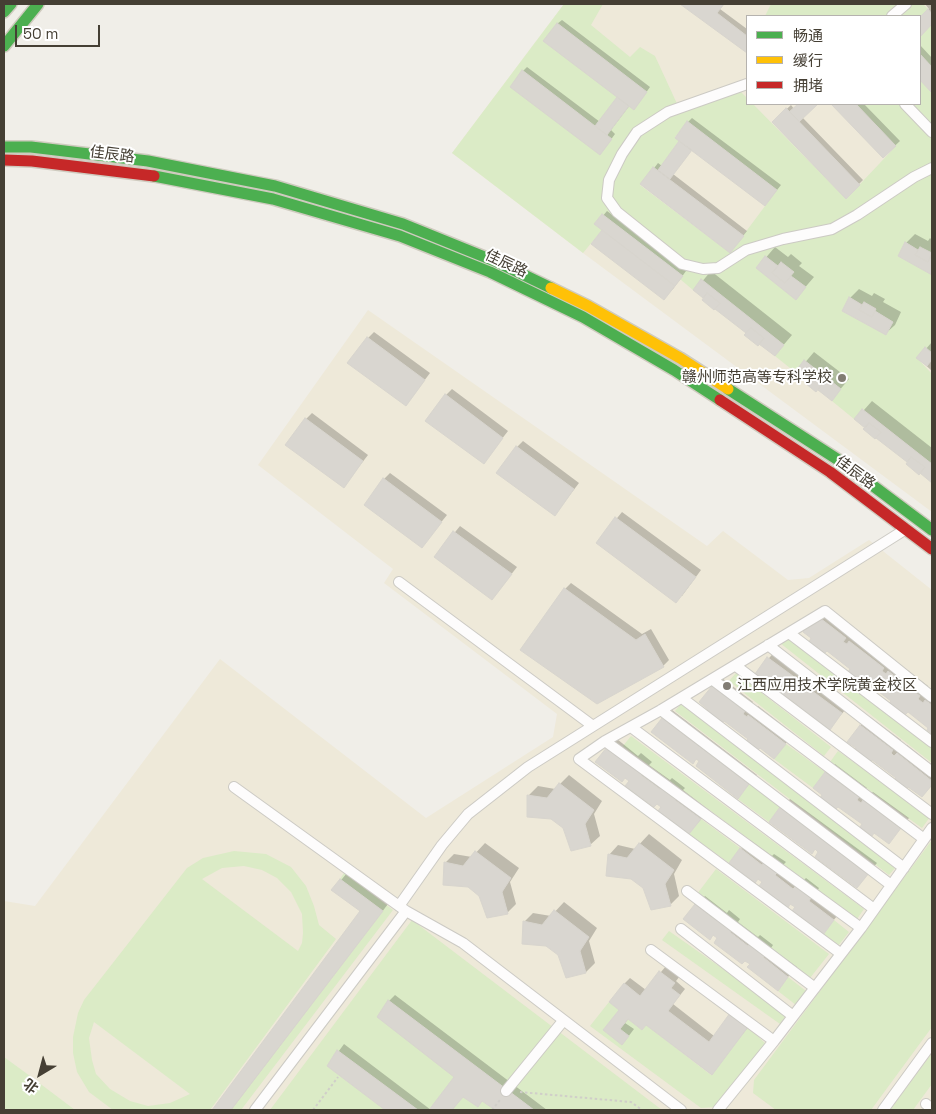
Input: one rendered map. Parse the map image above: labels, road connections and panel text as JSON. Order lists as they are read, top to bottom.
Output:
{
  "streets": {
    "main road": ["佳辰路"]
  },
  "places": ["赣州师范高等专科学校", "江西应用技术学院黄金校区"],
  "legend": ["畅通", "缓行", "拥堵"],
  "scale_bar": "50 m",
  "north": "bottom left"
}
